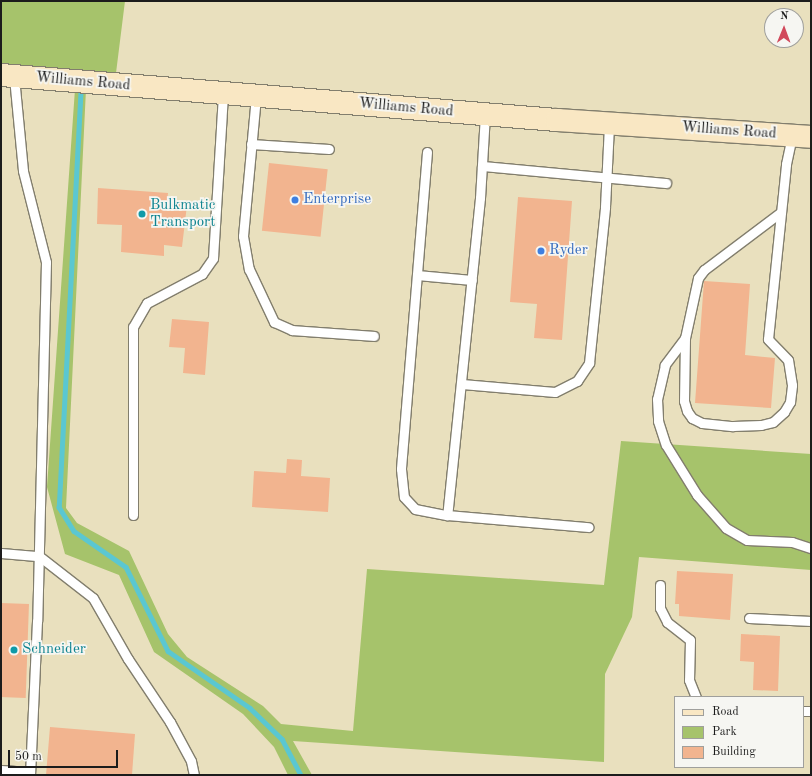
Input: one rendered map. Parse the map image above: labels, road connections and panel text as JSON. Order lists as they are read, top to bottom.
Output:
{
  "streets": {
    "main road": ["Williams Road"]
  },
  "places": [
    "Enterprise",
    "Bulkmatic Transport",
    "Ryder",
    "Schneider"
  ],
  "legend": ["Road", "Park", "Building"],
  "scale_bar": "50 m",
  "north": "top"
}
